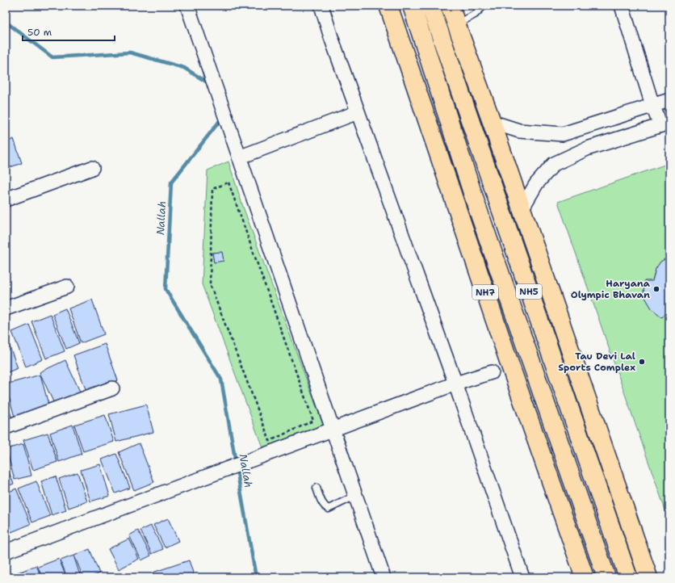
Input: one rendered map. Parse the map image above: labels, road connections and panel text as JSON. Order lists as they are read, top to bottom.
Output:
{
  "streets": {
    "highway": ["NH5", "NH7"]
  },
  "water": ["Nallah"],
  "places": ["Haryana Olympic Bhavan", "Tau Devi Lal Sports Complex"],
  "scale_bar": "50 m"
}
